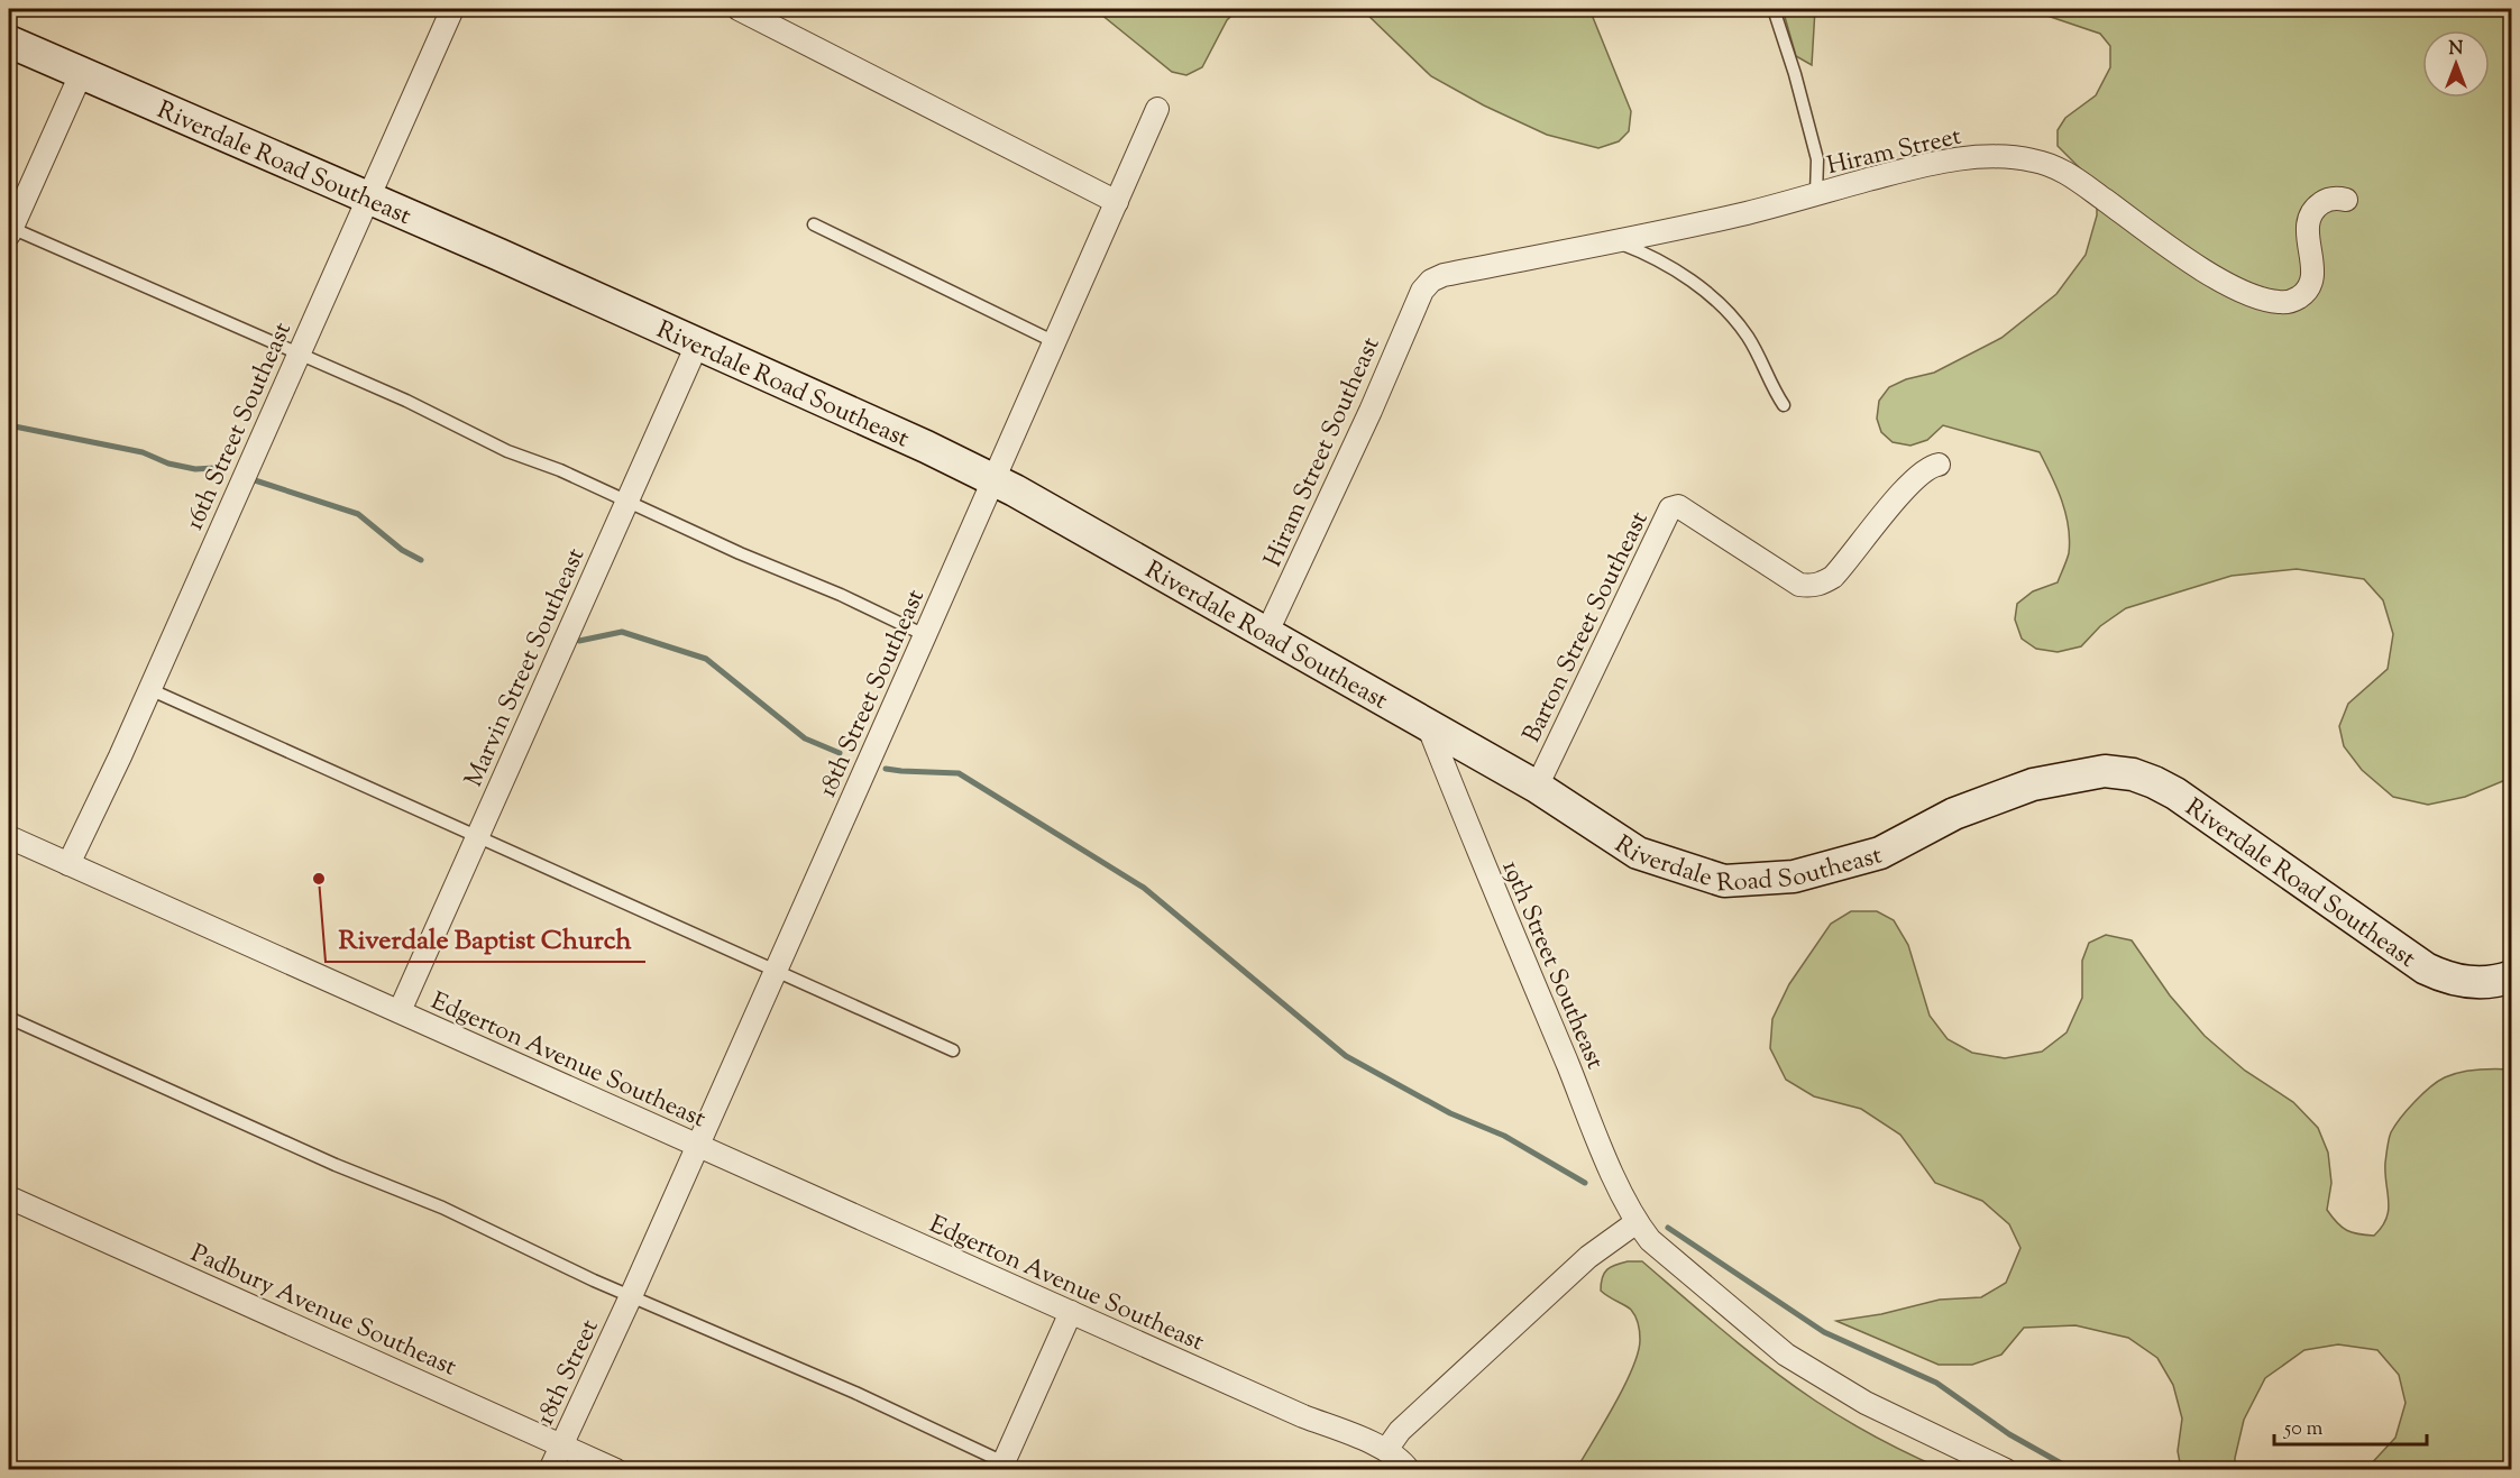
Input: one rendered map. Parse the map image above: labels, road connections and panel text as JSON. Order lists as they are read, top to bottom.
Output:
{
  "streets": {
    "street": [
      "Hiram Street",
      "Riverdale Road Southeast",
      "16th Street Southeast",
      "Hiram Street Southeast",
      "Barton Street Southeast",
      "Marvin Street Southeast",
      "18th Street Southeast",
      "19th Street Southeast",
      "Edgerton Avenue Southeast",
      "Padbury Avenue Southeast",
      "18th Street"
    ]
  },
  "crossings": [
    ["Hiram Street", "Hiram Street Southeast"],
    ["Riverdale Road Southeast", "16th Street Southeast"],
    ["Riverdale Road Southeast", "Hiram Street Southeast"],
    ["Riverdale Road Southeast", "Barton Street Southeast"],
    ["Riverdale Road Southeast", "Marvin Street Southeast"],
    ["Riverdale Road Southeast", "18th Street Southeast"],
    ["Riverdale Road Southeast", "19th Street Southeast"],
    ["16th Street Southeast", "Edgerton Avenue Southeast"],
    ["Marvin Street Southeast", "Edgerton Avenue Southeast"],
    ["18th Street Southeast", "Edgerton Avenue Southeast"],
    ["18th Street Southeast", "18th Street"],
    ["Padbury Avenue Southeast", "18th Street"]
  ],
  "places": ["Riverdale Baptist Church"],
  "scale_bar": "50 m",
  "north": "top"
}
